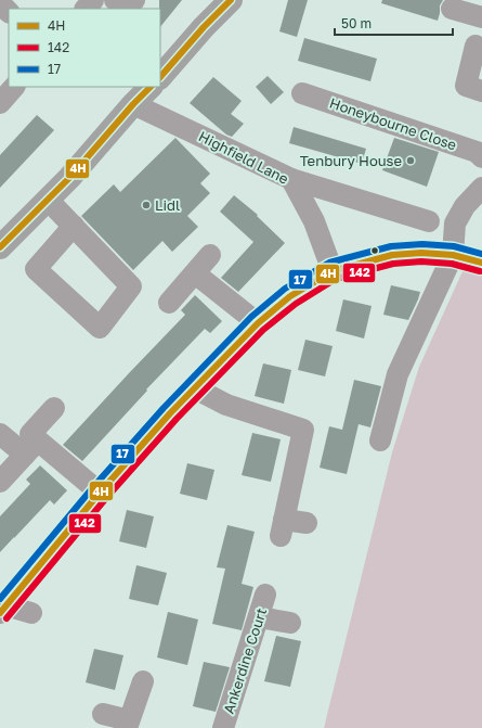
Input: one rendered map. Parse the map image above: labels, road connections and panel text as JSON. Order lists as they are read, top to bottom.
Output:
{
  "streets": {
    "street": ["Honeybourne Close", "Highfield Lane", "Ankerdine Court"]
  },
  "places": ["Tenbury House", "Lidl"],
  "lines": ["transit line 4H", "transit line 17", "transit line 142"],
  "legend": ["4H", "142", "17"],
  "scale_bar": "50 m"
}
